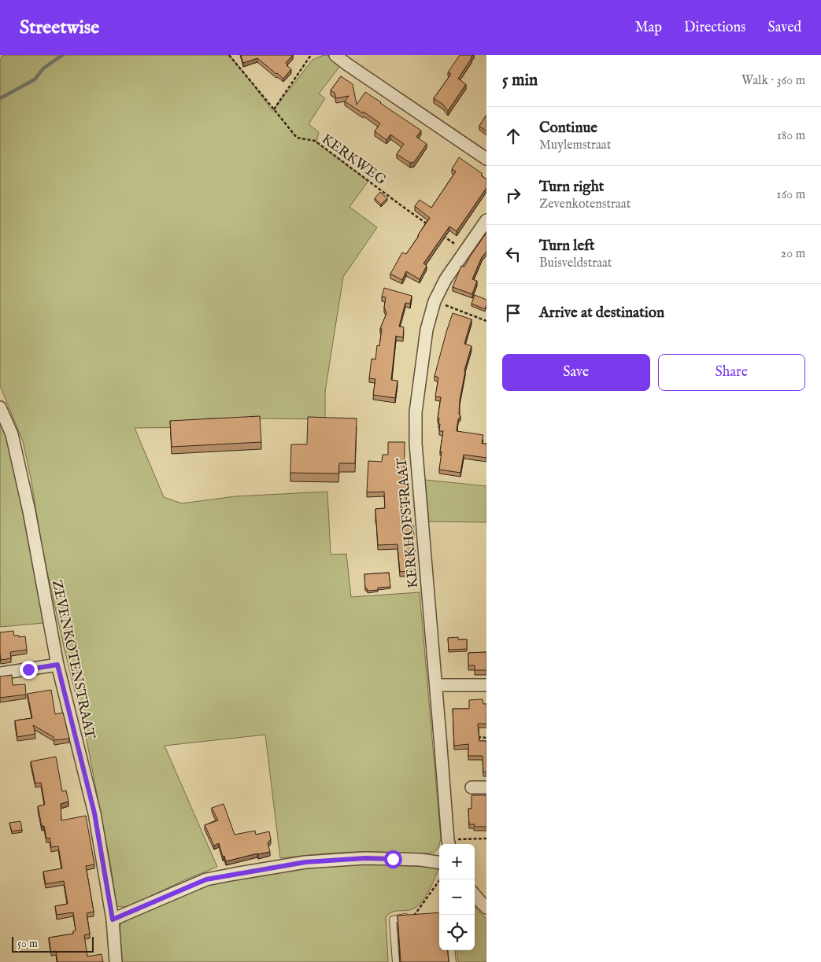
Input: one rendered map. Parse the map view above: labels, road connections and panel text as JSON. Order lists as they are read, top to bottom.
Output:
{
  "streets": {
    "street": ["KERKHOFSTRAAT", "ZEVENKOTENSTRAAT"],
    "path": ["KERKWEG"]
  },
  "scale_bar": "50 m",
  "page": {
    "header": "Streetwise",
    "nav": ["Map", "Directions", "Saved"],
    "heading": ["5 min", "Walk · 360 m"],
    "list": [
      ["Continue", "Muylemstraat", "180 m"],
      ["Turn right", "Zevenkotenstraat", "160 m"],
      ["Turn left", "Buisveldstraat", "20 m"],
      "Arrive at destination"
    ],
    "buttons": ["Save", "Share"],
    "map_buttons": ["+", "−"],
    "scale": "50 m"
  }
}
